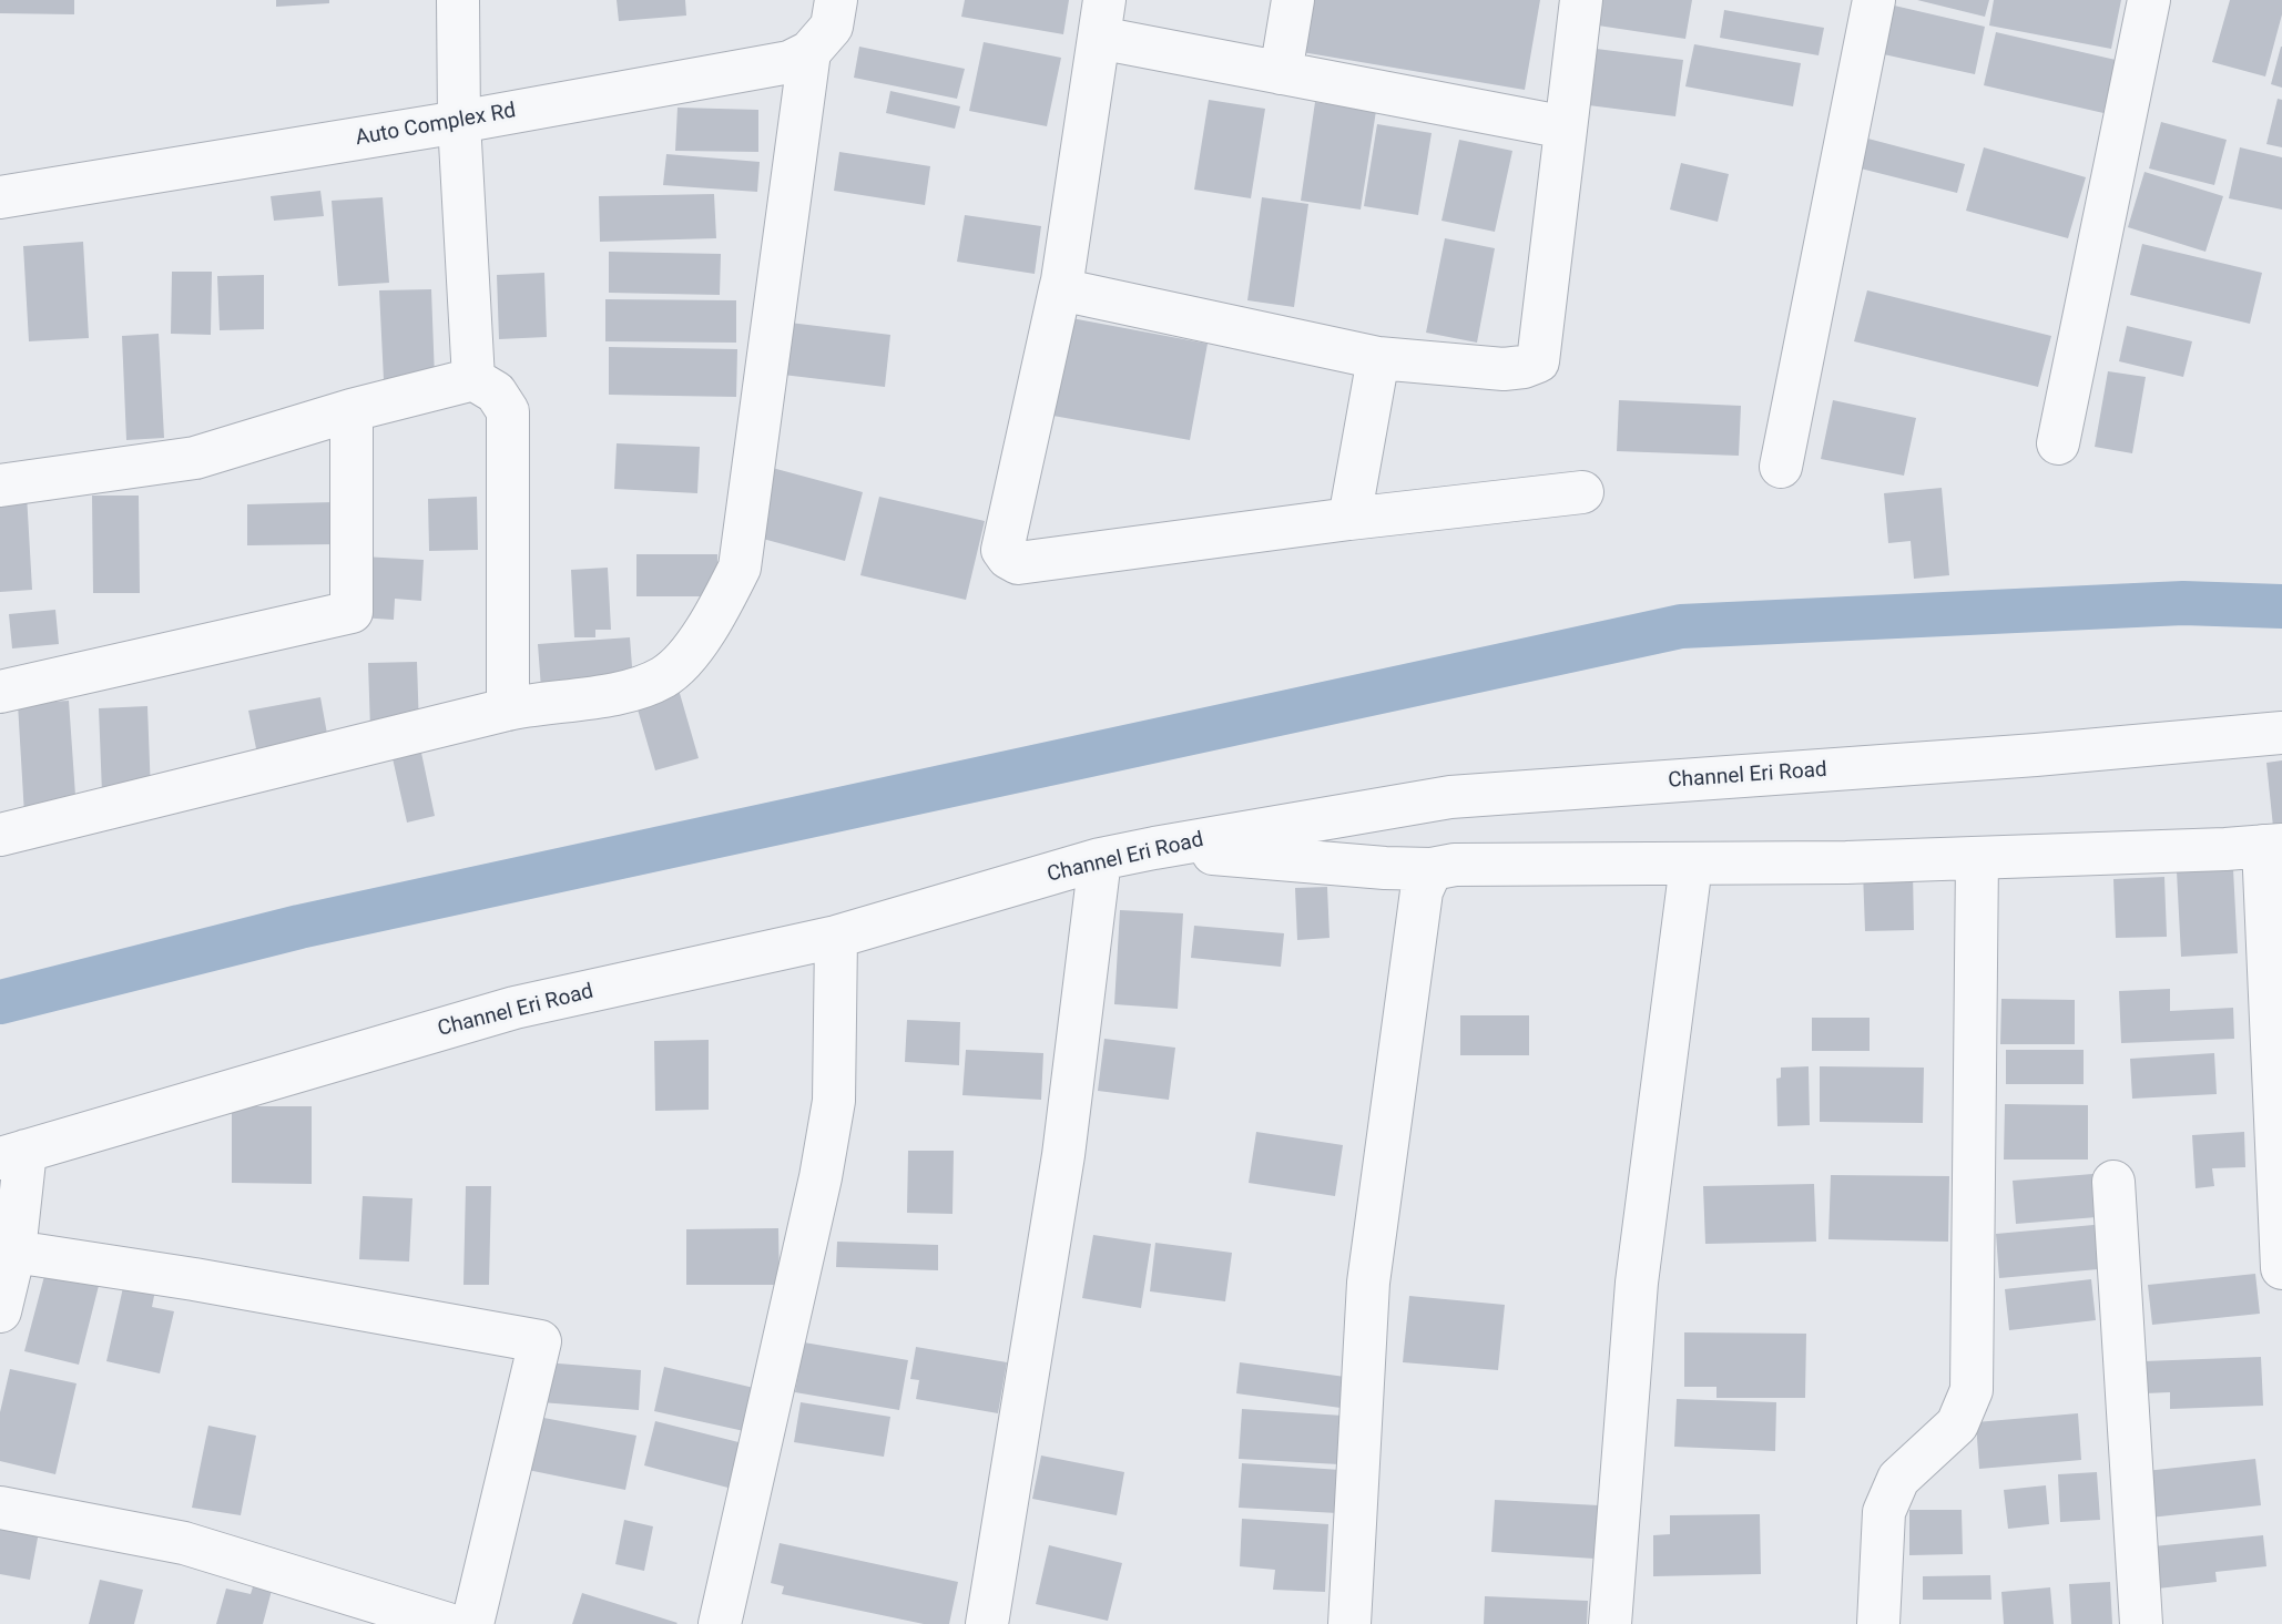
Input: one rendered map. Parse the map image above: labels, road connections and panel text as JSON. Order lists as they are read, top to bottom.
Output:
{
  "streets": {
    "street": ["Auto Complex Rd", "Channel Eri Road"]
  }
}
